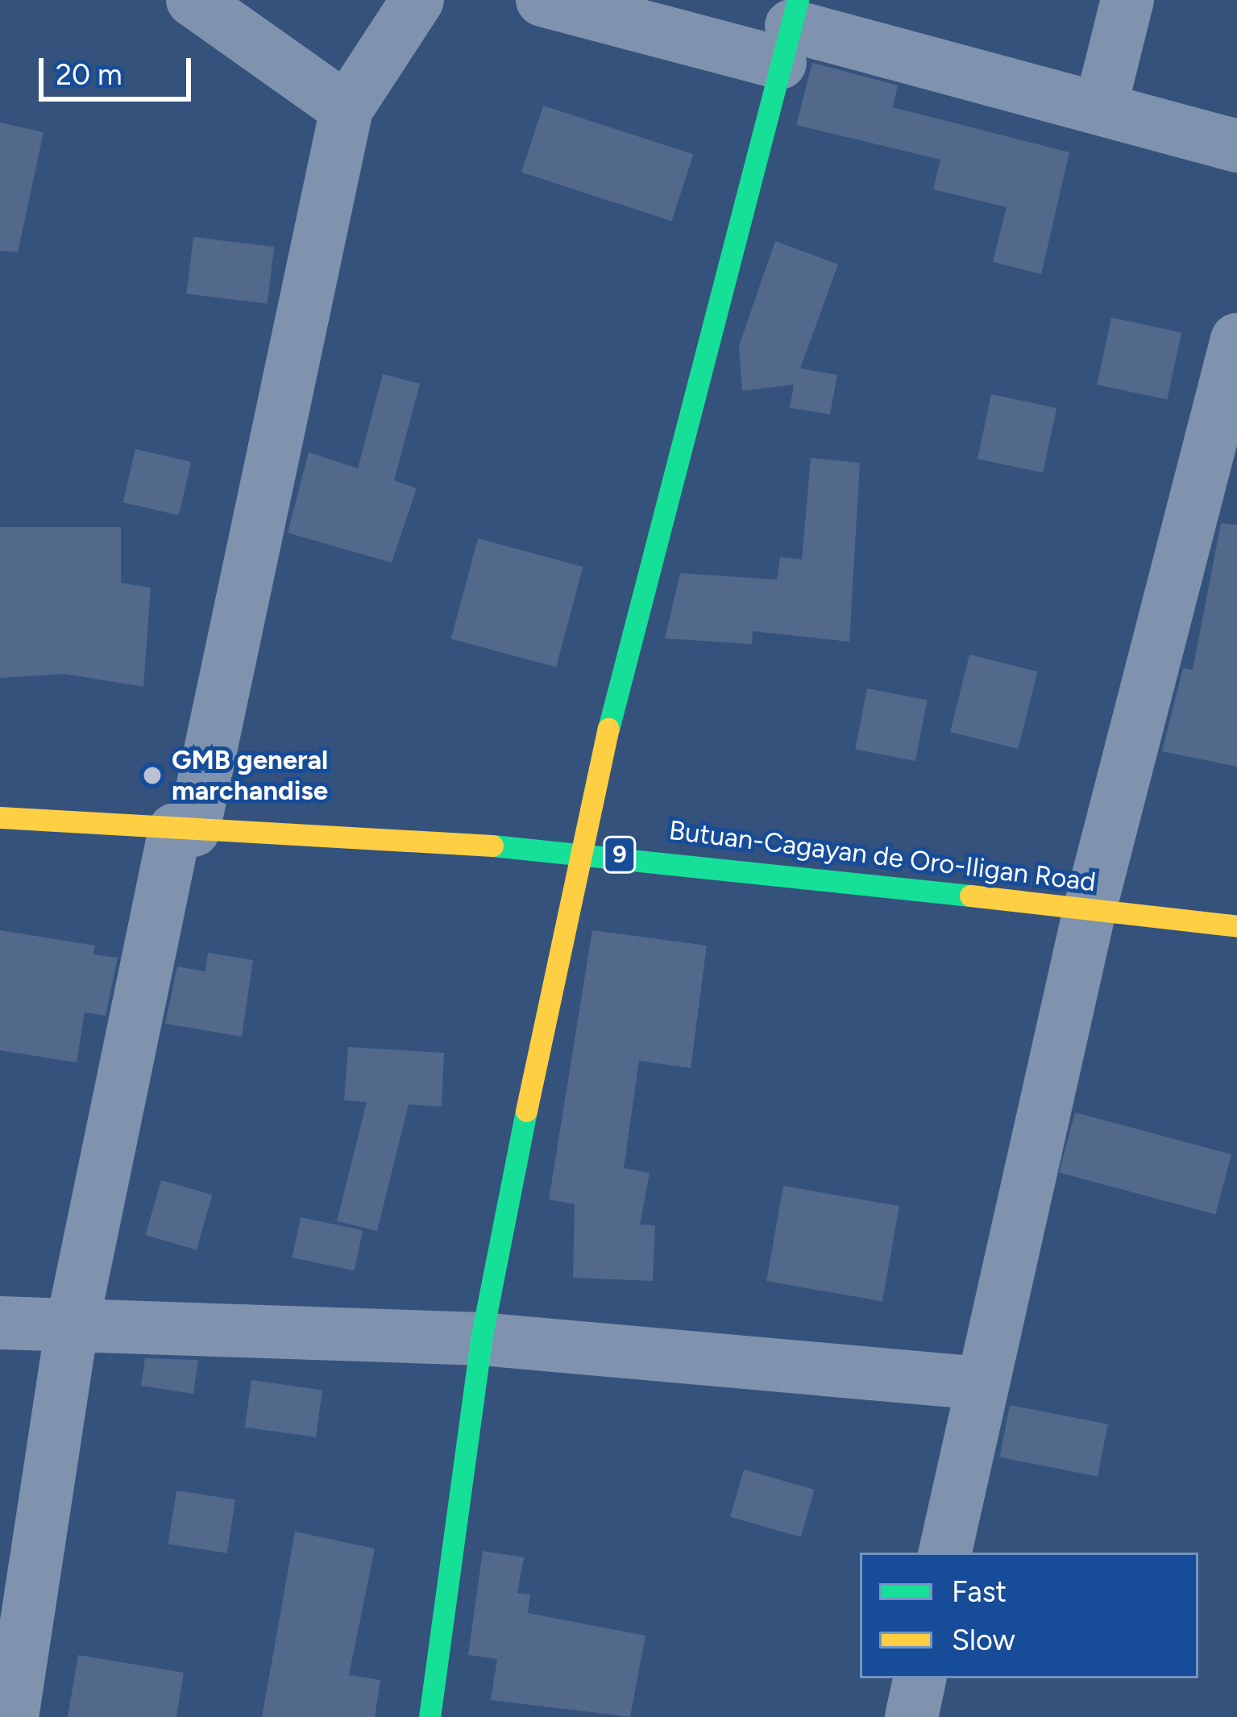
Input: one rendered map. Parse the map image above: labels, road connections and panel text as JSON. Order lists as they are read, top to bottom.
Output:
{
  "streets": {
    "main road": ["9", "Butuan-Cagayan de Oro-Iligan Road"]
  },
  "places": ["GMB general marchandise"],
  "legend": ["Fast", "Slow"],
  "scale_bar": "20 m"
}
